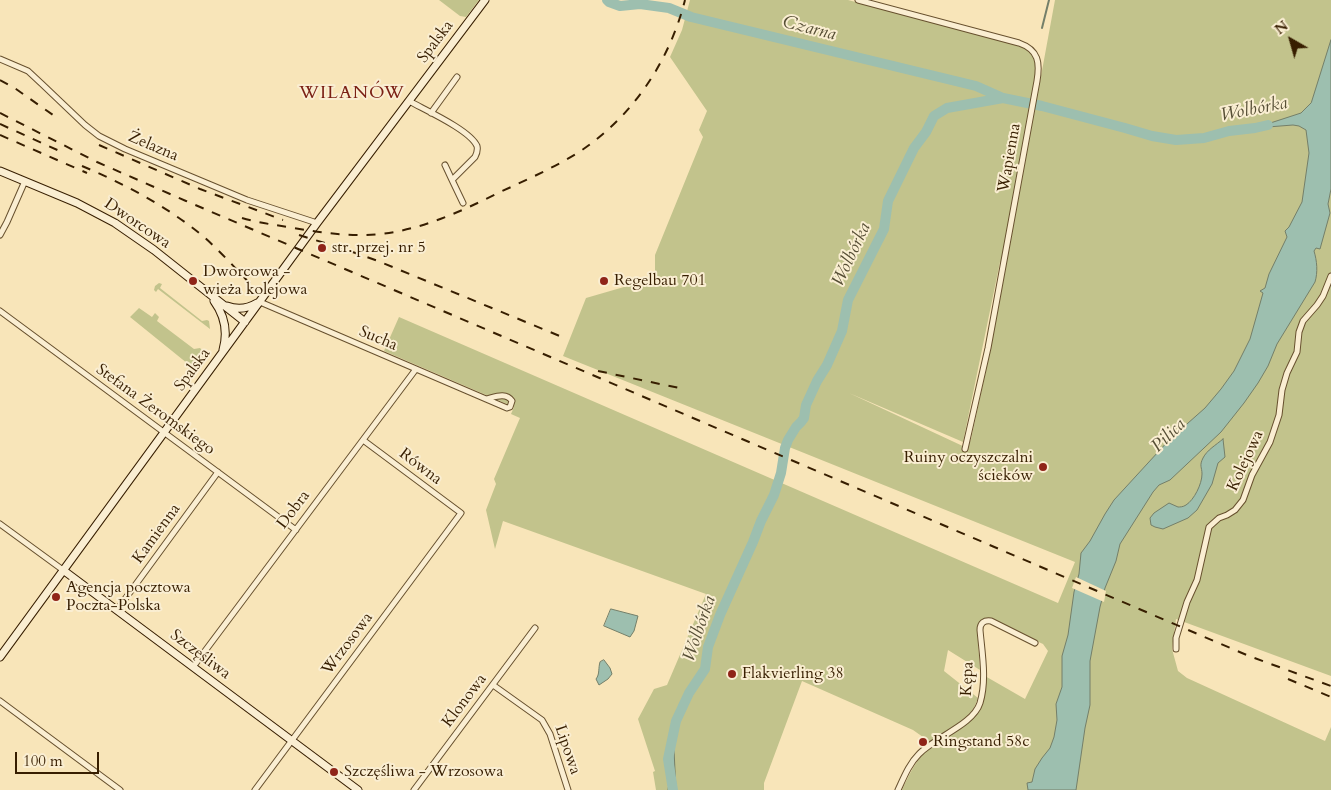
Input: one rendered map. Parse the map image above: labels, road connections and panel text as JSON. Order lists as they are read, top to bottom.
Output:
{
  "streets": {
    "street": [
      "Spalska",
      "Żelazna",
      "Wapienna",
      "Dworcowa",
      "Sucha",
      "Stefana Żeromskiego",
      "Kolejowa",
      "Równa",
      "Dobra",
      "Kamienna",
      "Wrzosowa",
      "Szczęśliwa",
      "Kępa",
      "Klonowa",
      "Lipowa"
    ]
  },
  "crossings": [
    ["Spalska", "Żelazna"],
    ["Spalska", "Dworcowa"],
    ["Spalska", "Sucha"],
    ["Spalska", "Stefana Żeromskiego"],
    ["Spalska", "Szczęśliwa"],
    ["Sucha", "Dobra"],
    ["Stefana Żeromskiego", "Dobra"],
    ["Stefana Żeromskiego", "Kamienna"],
    ["Równa", "Dobra"],
    ["Równa", "Wrzosowa"],
    ["Dobra", "Szczęśliwa"],
    ["Kamienna", "Szczęśliwa"],
    ["Wrzosowa", "Szczęśliwa"],
    ["Klonowa", "Lipowa"]
  ],
  "districts": ["WILANÓW"],
  "water": ["Czarna", "Wolbórka", "Pilica"],
  "places": [
    "str. przej. nr 5",
    "Dworcowa - wieża kolejowa",
    "Regelbau 701",
    "Ruiny oczyszczalni ścieków",
    "Agencja pocztowa Poczta-Polska",
    "Flakvierling 38",
    "Ringstand 58c",
    "Szczęśliwa - Wrzosowa"
  ],
  "scale_bar": "100 m",
  "north": "top left"
}
